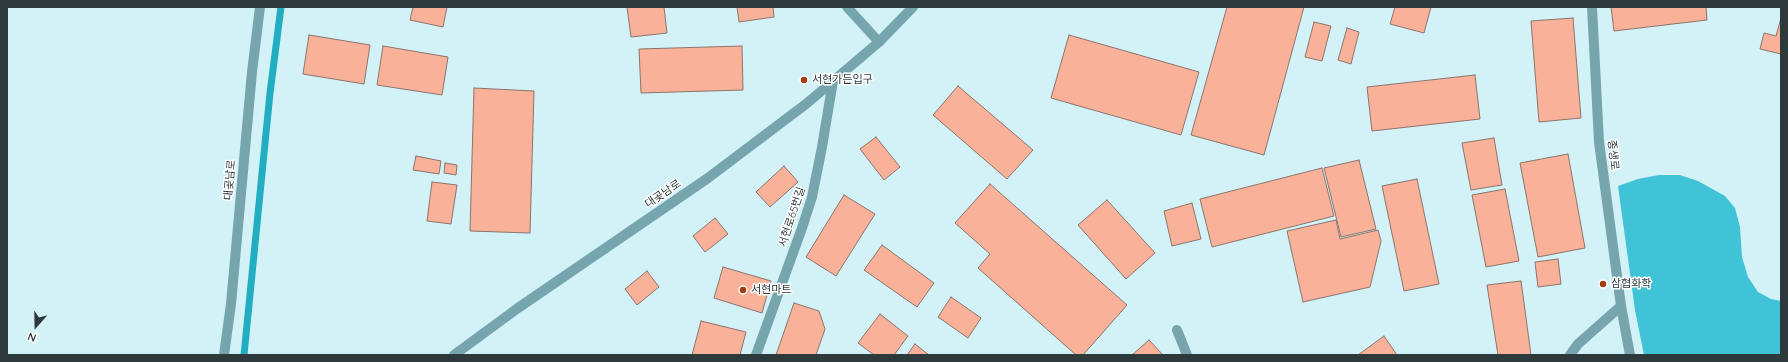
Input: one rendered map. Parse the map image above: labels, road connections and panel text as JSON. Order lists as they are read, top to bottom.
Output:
{
  "streets": {
    "street": ["종생로", "대곶남로", "서현로65번길"]
  },
  "crossings": [
    ["대곶남로", "서현로65번길"]
  ],
  "places": ["서현가든입구", "삼협화학", "서현마트"],
  "north": "bottom"
}
